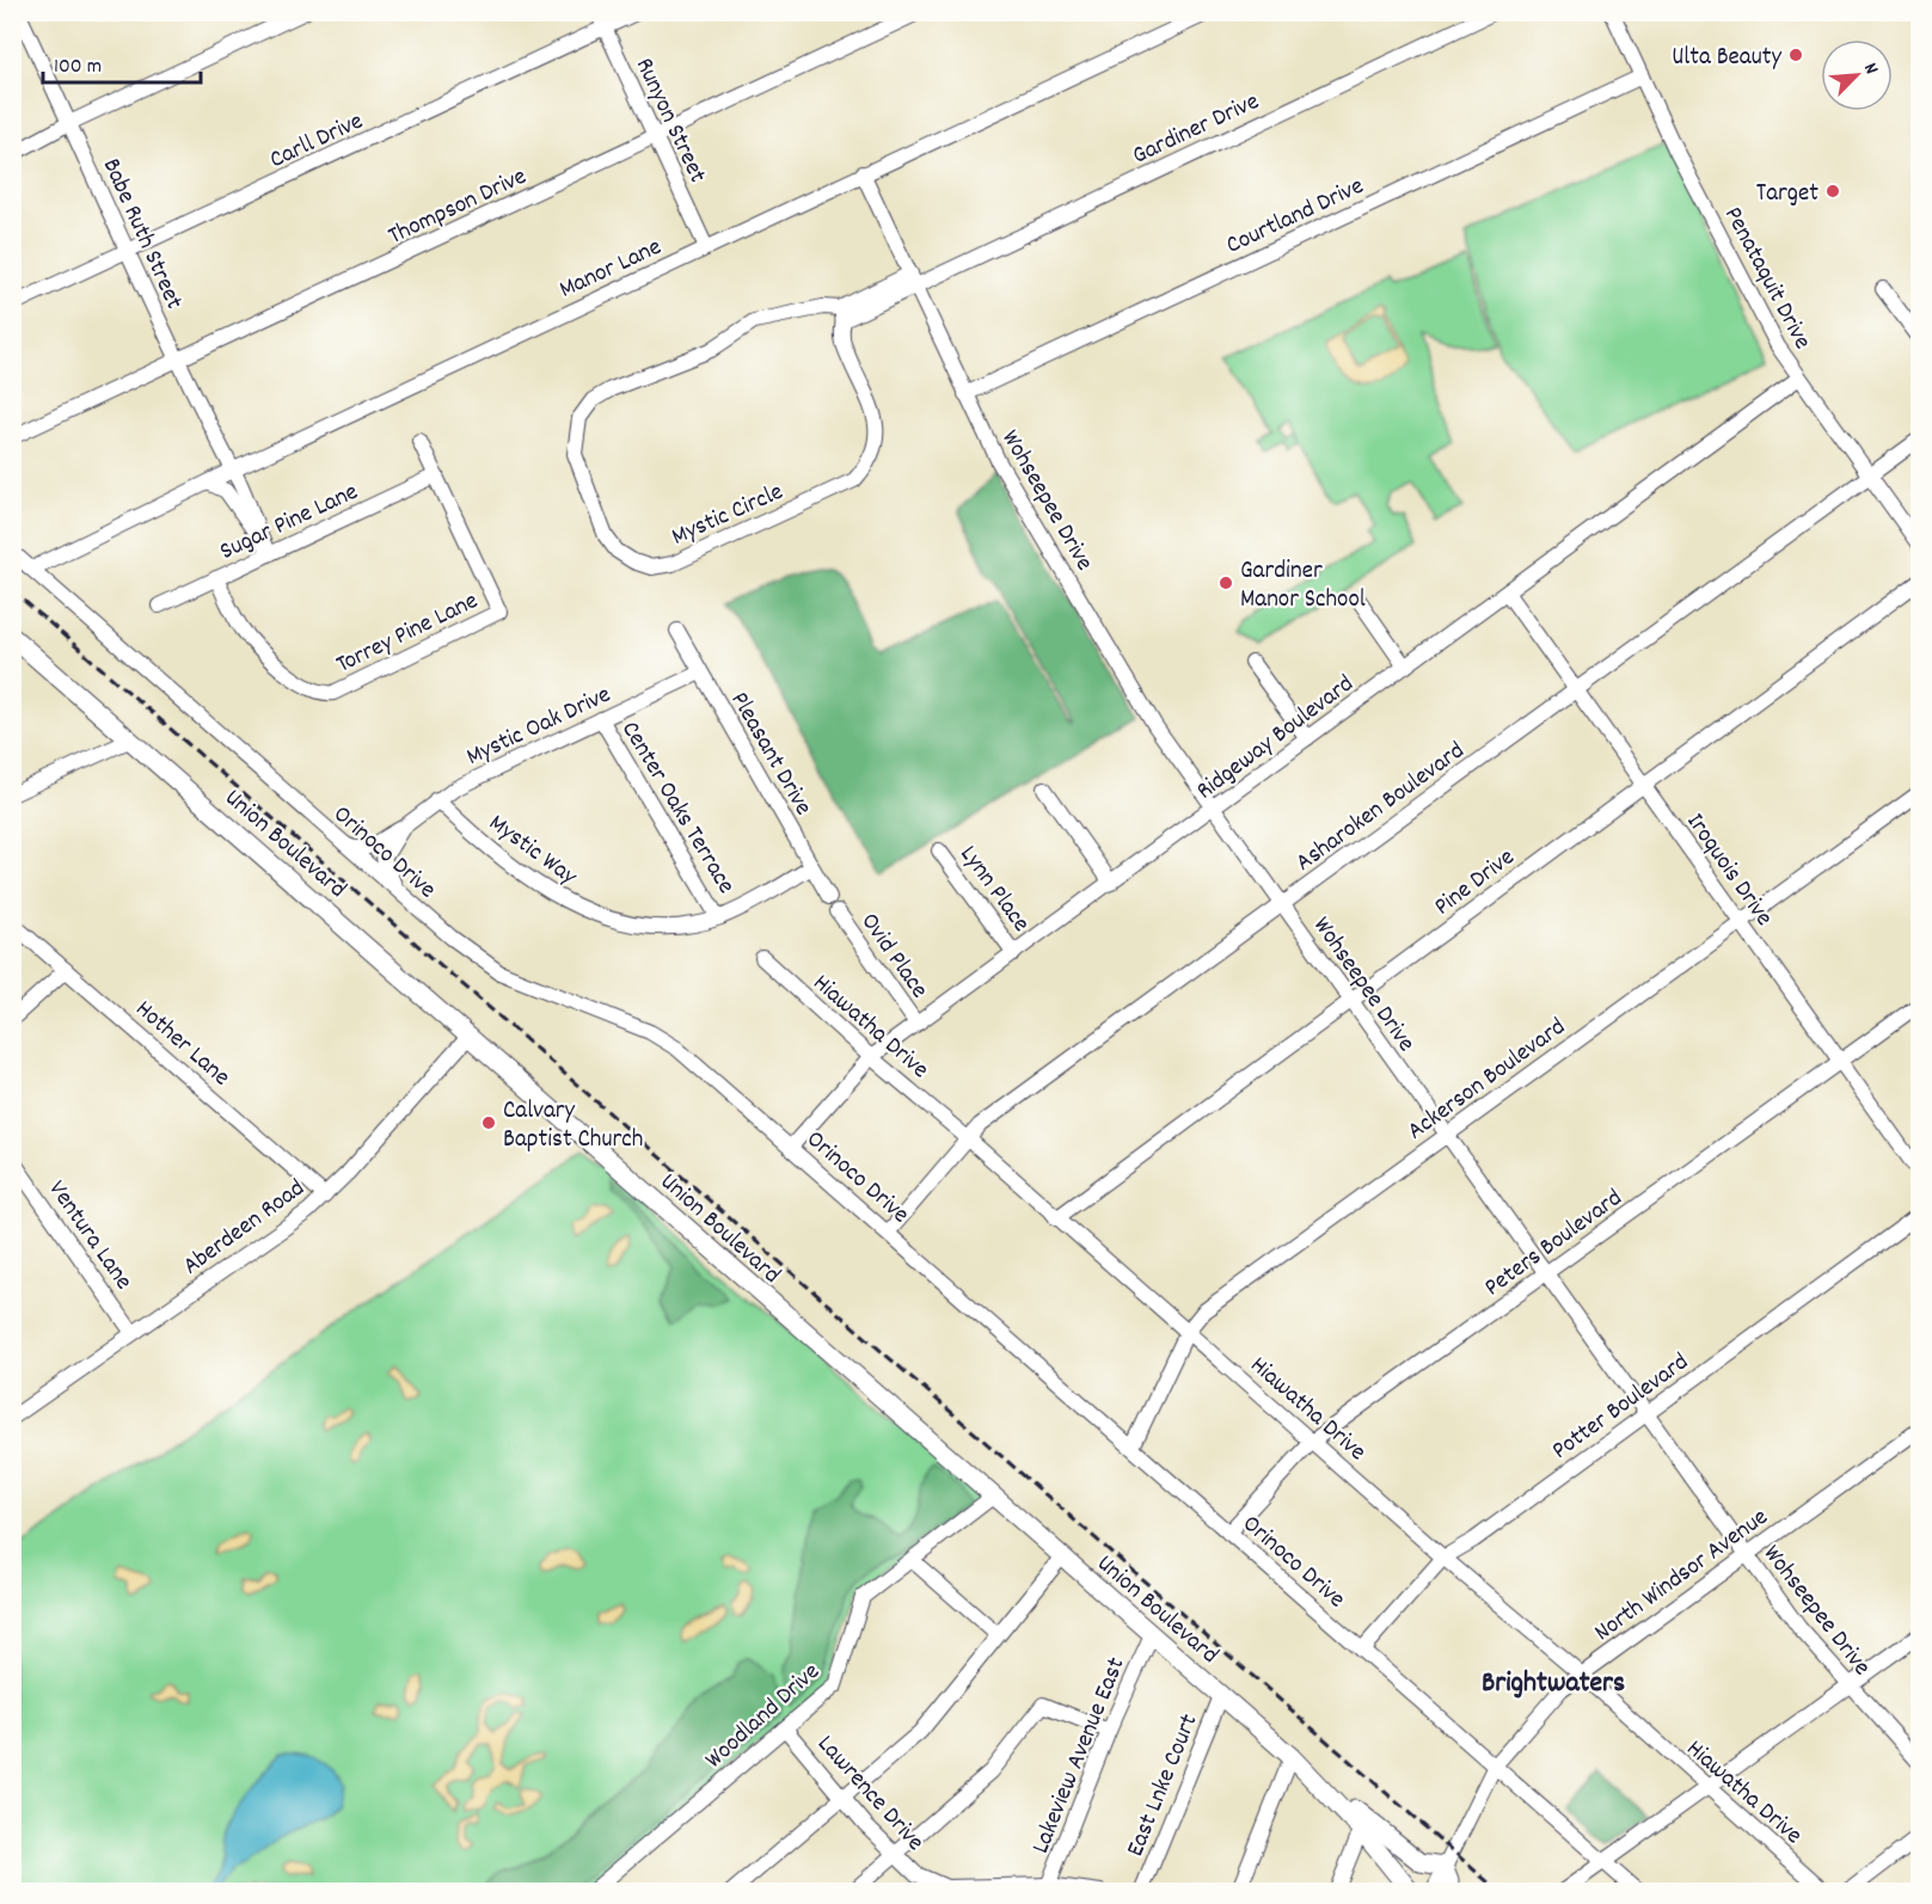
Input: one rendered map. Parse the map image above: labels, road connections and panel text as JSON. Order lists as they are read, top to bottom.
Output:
{
  "streets": {
    "main road": ["Union Boulevard"],
    "street": [
      "Runyon Street",
      "Gardiner Drive",
      "Carll Drive",
      "Thompson Drive",
      "Courtland Drive",
      "Babe Ruth Street",
      "Manor Lane",
      "Penataquit Drive",
      "Wohseepee Drive",
      "Mystic Circle",
      "Sugar Pine Lane",
      "Torrey Pine Lane",
      "Mystic Oak Drive",
      "Ridgeway Boulevard",
      "Pleasant Drive",
      "Asharoken Boulevard",
      "Center Oaks Terrace",
      "Mystic Way",
      "Orinoco Drive",
      "Iroquois Drive",
      "Pine Drive",
      "Lynn Place",
      "Ovid Place",
      "Hiawatha Drive",
      "Hother Lane",
      "Ackerson Boulevard",
      "Aberdeen Road",
      "Ventura Lane",
      "Peters Boulevard",
      "Potter Boulevard",
      "North Windsor Avenue",
      "Woodland Drive",
      "Lakeview Avenue East",
      "East Lnke Court",
      "Lawrence Drive"
    ]
  },
  "crossings": [
    ["Runyon Street", "Carll Drive"],
    ["Runyon Street", "Thompson Drive"],
    ["Runyon Street", "Manor Lane"],
    ["Gardiner Drive", "Wohseepee Drive"],
    ["Gardiner Drive", "Mystic Circle"],
    ["Carll Drive", "Babe Ruth Street"],
    ["Thompson Drive", "Babe Ruth Street"],
    ["Courtland Drive", "Penataquit Drive"],
    ["Courtland Drive", "Wohseepee Drive"],
    ["Babe Ruth Street", "Manor Lane"],
    ["Babe Ruth Street", "Sugar Pine Lane"],
    ["Manor Lane", "Wohseepee Drive"],
    ["Manor Lane", "Orinoco Drive"],
    ["Penataquit Drive", "Ridgeway Boulevard"],
    ["Penataquit Drive", "Asharoken Boulevard"],
    ["Wohseepee Drive", "Mystic Circle"],
    ["Wohseepee Drive", "Ridgeway Boulevard"],
    ["Wohseepee Drive", "Asharoken Boulevard"],
    ["Wohseepee Drive", "Pine Drive"],
    ["Wohseepee Drive", "Ackerson Boulevard"],
    ["Wohseepee Drive", "Peters Boulevard"],
    ["Wohseepee Drive", "Potter Boulevard"],
    ["Wohseepee Drive", "North Windsor Avenue"],
    ["Sugar Pine Lane", "Torrey Pine Lane"],
    ["Mystic Oak Drive", "Pleasant Drive"],
    ["Mystic Oak Drive", "Center Oaks Terrace"],
    ["Mystic Oak Drive", "Mystic Way"],
    ["Mystic Oak Drive", "Orinoco Drive"],
    ["Ridgeway Boulevard", "Orinoco Drive"],
    ["Ridgeway Boulevard", "Iroquois Drive"],
    ["Ridgeway Boulevard", "Lynn Place"],
    ["Ridgeway Boulevard", "Ovid Place"],
    ["Ridgeway Boulevard", "Hiawatha Drive"],
    ["Pleasant Drive", "Mystic Way"],
    ["Pleasant Drive", "Ovid Place"],
    ["Asharoken Boulevard", "Orinoco Drive"],
    ["Asharoken Boulevard", "Iroquois Drive"],
    ["Asharoken Boulevard", "Hiawatha Drive"],
    ["Center Oaks Terrace", "Mystic Way"],
    ["Union Boulevard", "Aberdeen Road"],
    ["Union Boulevard", "Woodland Drive"],
    ["Union Boulevard", "Lakeview Avenue East"],
    ["Union Boulevard", "East Lnke Court"],
    ["Orinoco Drive", "Ackerson Boulevard"],
    ["Orinoco Drive", "Peters Boulevard"],
    ["Orinoco Drive", "Potter Boulevard"],
    ["Orinoco Drive", "North Windsor Avenue"],
    ["Iroquois Drive", "Pine Drive"],
    ["Iroquois Drive", "Ackerson Boulevard"],
    ["Iroquois Drive", "Peters Boulevard"],
    ["Pine Drive", "Hiawatha Drive"],
    ["Hiawatha Drive", "Ackerson Boulevard"],
    ["Hiawatha Drive", "Peters Boulevard"],
    ["Hiawatha Drive", "Potter Boulevard"],
    ["Hiawatha Drive", "North Windsor Avenue"],
    ["Hother Lane", "Aberdeen Road"],
    ["Aberdeen Road", "Ventura Lane"],
    ["Woodland Drive", "Lawrence Drive"],
    ["Lakeview Avenue East", "Lawrence Drive"]
  ],
  "districts": ["Brightwaters"],
  "places": [
    "Ulta Beauty",
    "Target",
    "Gardiner Manor School",
    "Calvary Baptist Church"
  ],
  "scale_bar": "100 m",
  "north": "top right"
}
